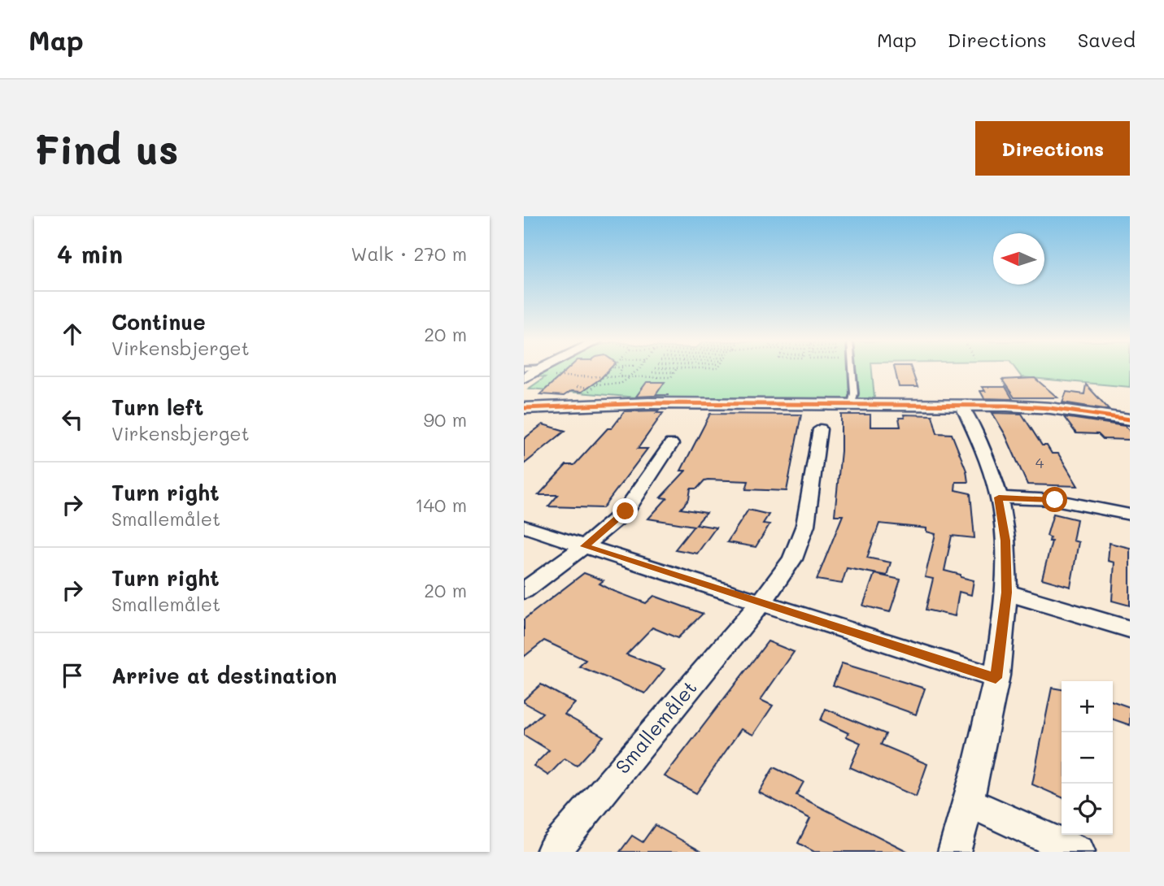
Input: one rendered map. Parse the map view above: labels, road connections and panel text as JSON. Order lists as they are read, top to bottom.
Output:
{
  "streets": {
    "street": ["Smallemålet"]
  },
  "house_numbers": ["4"],
  "north": "left",
  "page": {
    "header": "Map",
    "nav": ["Map", "Directions", "Saved"],
    "buttons": "Directions",
    "title": "Find us",
    "heading": ["4 min", "Walk · 270 m"],
    "list": [
      ["Continue", "Virkensbjerget", "20 m"],
      ["Turn left", "Virkensbjerget", "90 m"],
      ["Turn right", "Smallemålet", "140 m"],
      ["Turn right", "Smallemålet", "20 m"],
      "Arrive at destination"
    ],
    "map_buttons": ["+", "−"]
  }
}
